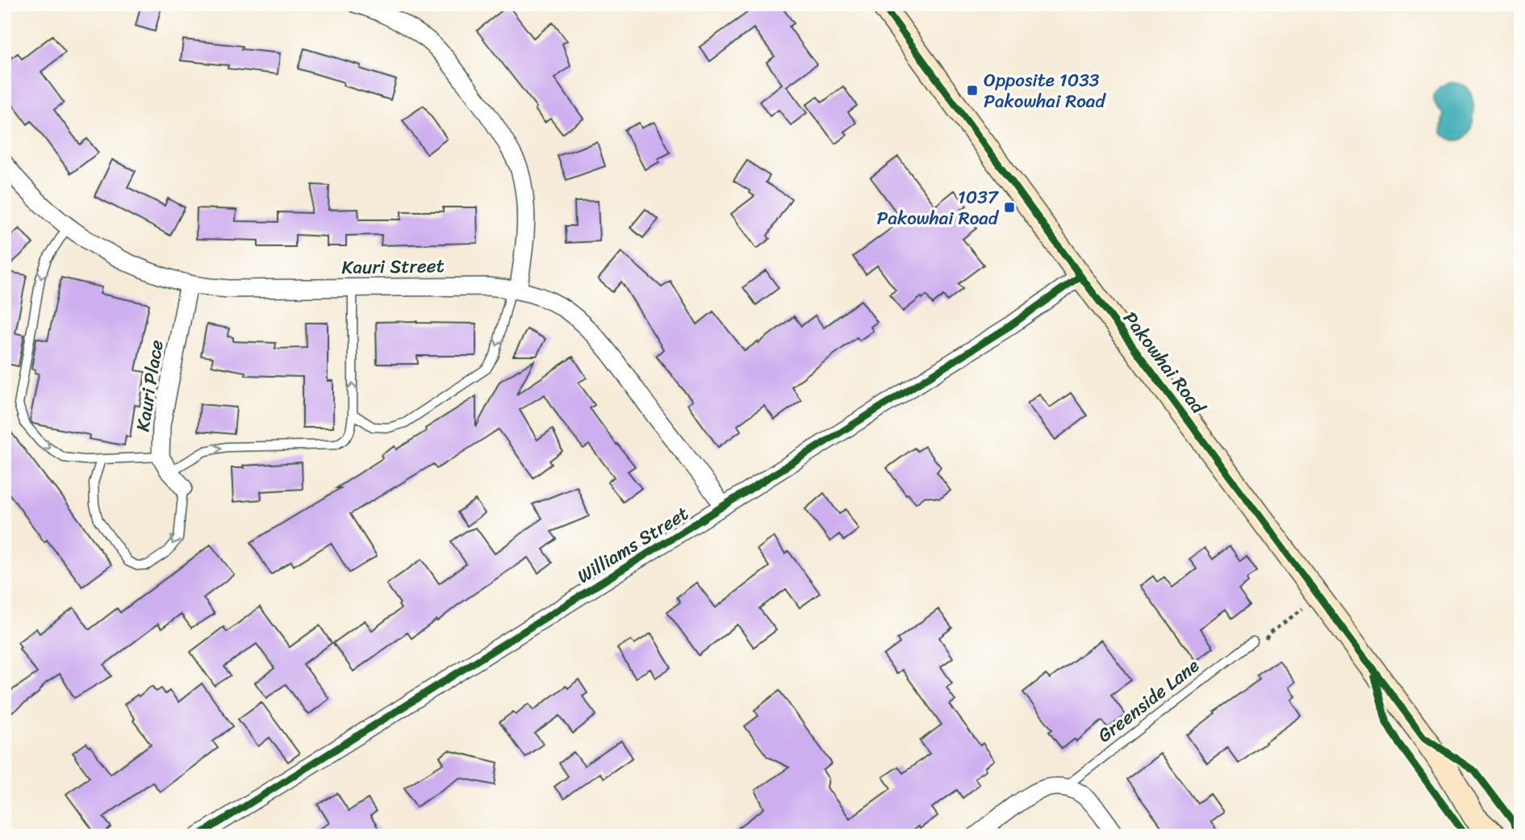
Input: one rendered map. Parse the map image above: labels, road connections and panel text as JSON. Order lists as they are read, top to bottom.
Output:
{
  "streets": {
    "main road": ["Pakowhai Road"],
    "street": ["Kauri Street", "Kauri Place", "Williams Street"],
    "lane": ["Greenside Lane"]
  },
  "crossings": [
    ["Kauri Street", "Kauri Place"],
    ["Kauri Street", "Williams Street"],
    ["Pakowhai Road", "Williams Street"]
  ],
  "places": {
    "transit": ["Opposite 1033 Pakowhai Road", "1037 Pakowhai Road"]
  }
}
